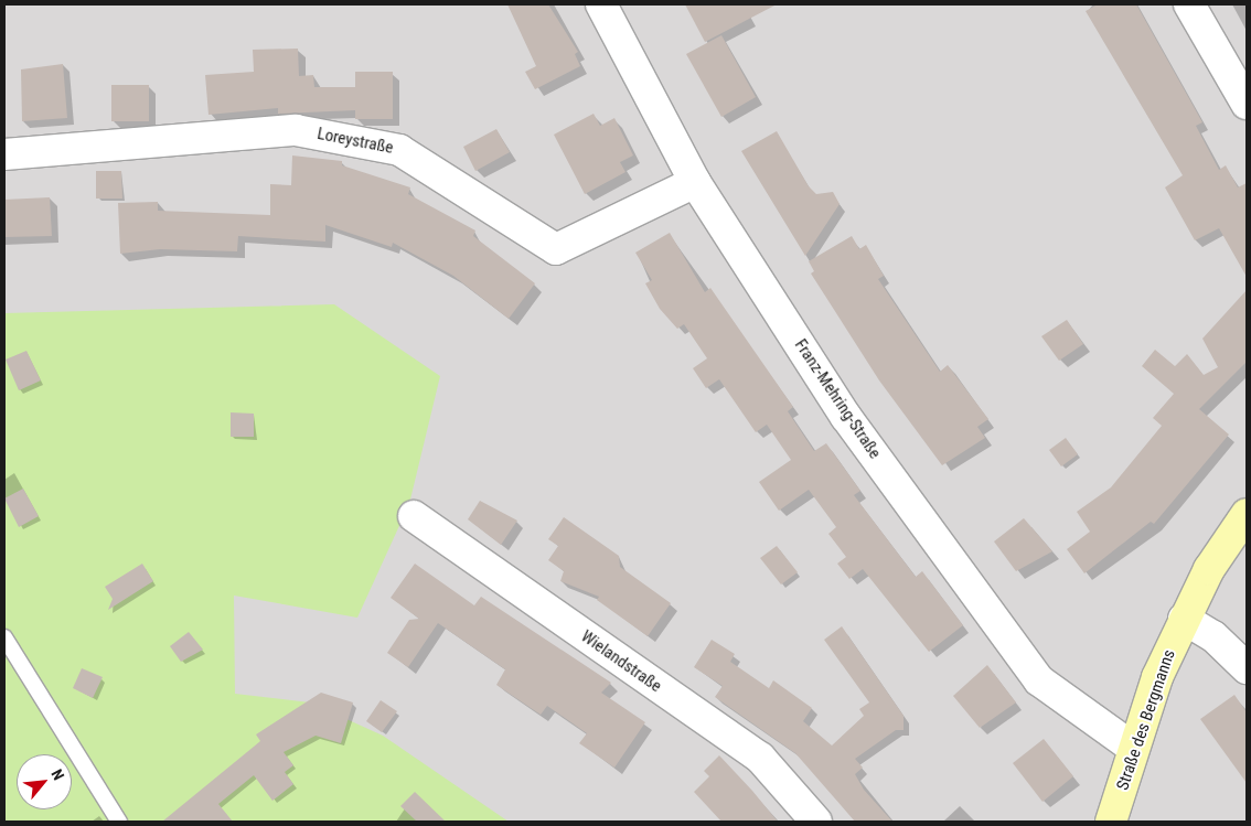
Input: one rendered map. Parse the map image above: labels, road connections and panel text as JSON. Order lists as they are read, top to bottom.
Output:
{
  "streets": {
    "main road": ["Straße des Bergmanns"],
    "street": ["Loreystraße", "Franz-Mehring-Straße", "Wielandstraße"]
  },
  "crossings": [
    ["Loreystraße", "Franz-Mehring-Straße"],
    ["Franz-Mehring-Straße", "Straße des Bergmanns"]
  ],
  "north": "top right"
}
